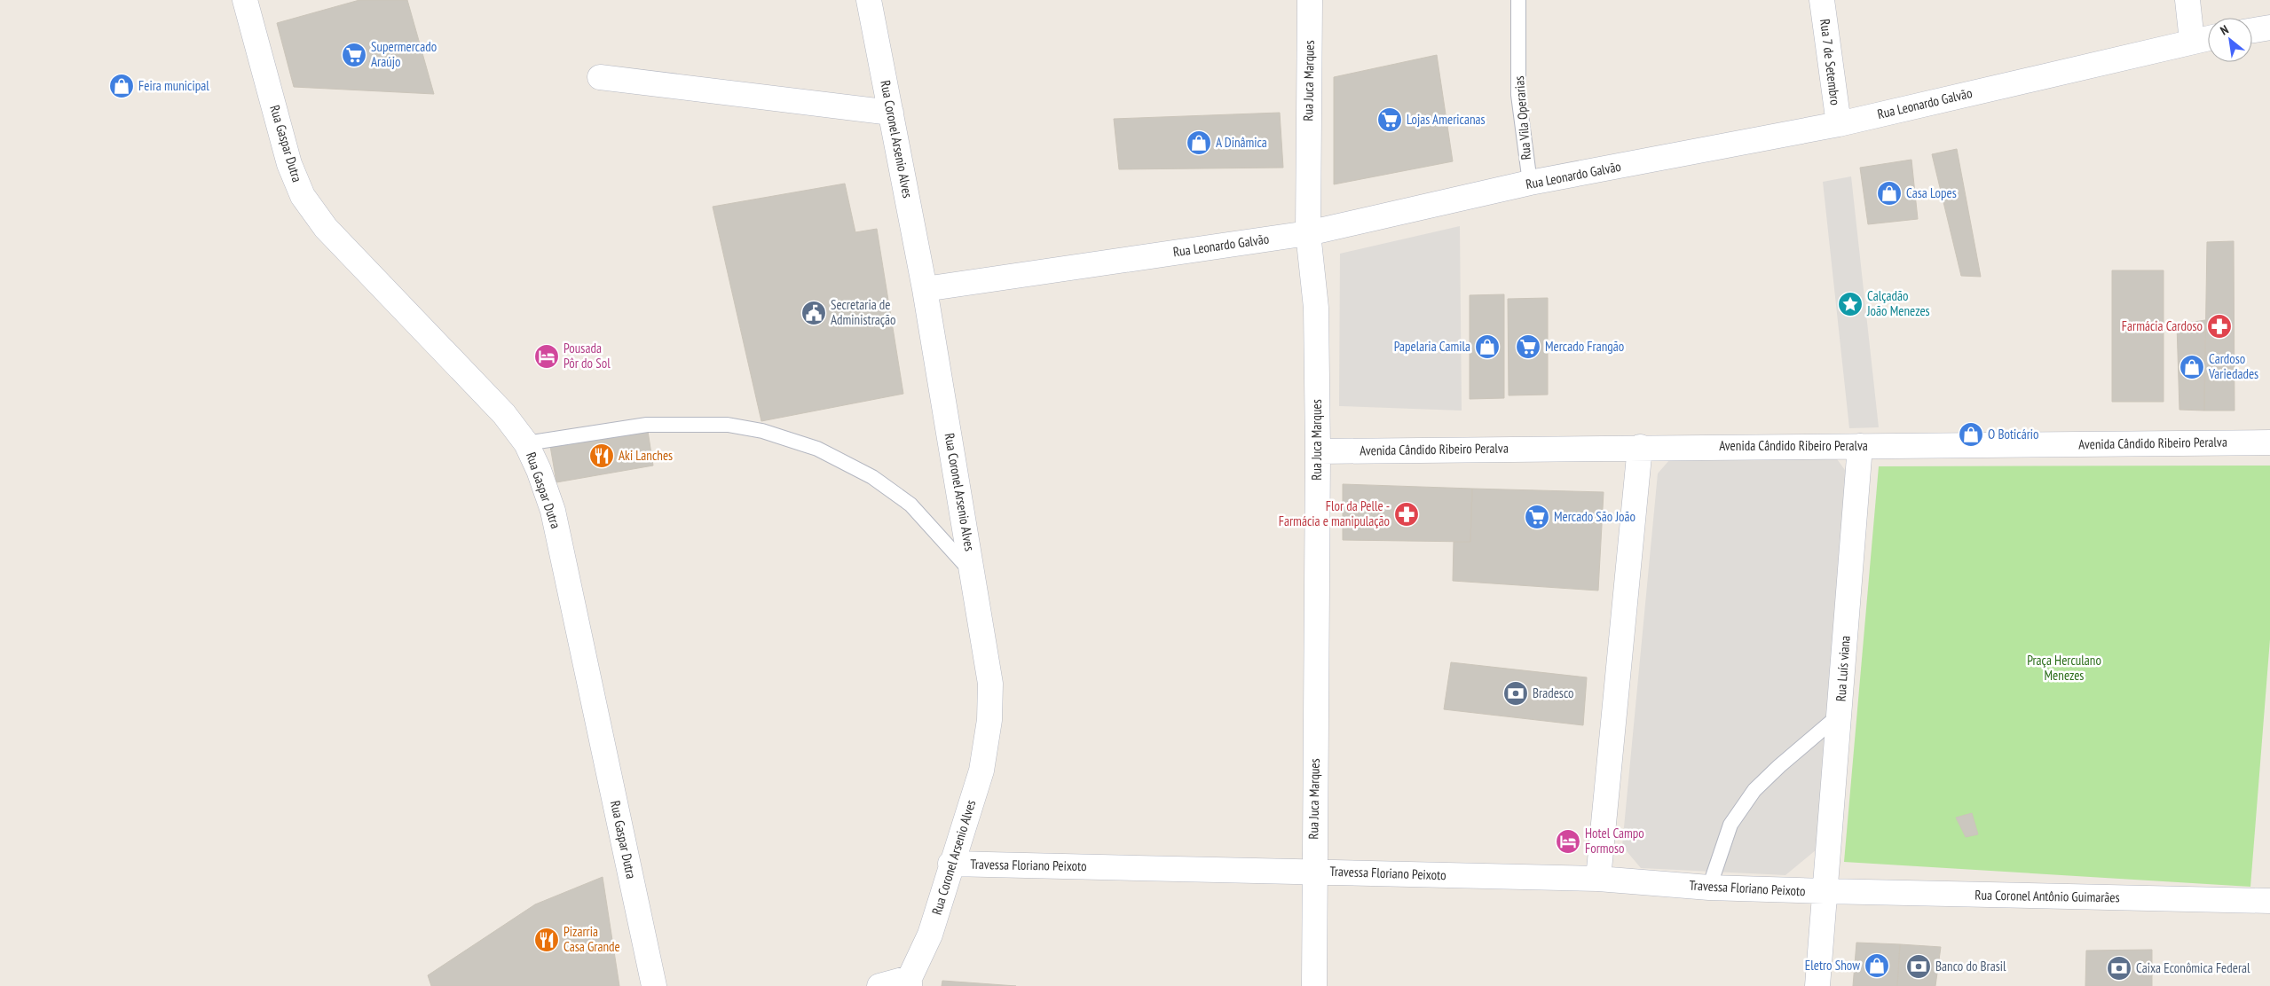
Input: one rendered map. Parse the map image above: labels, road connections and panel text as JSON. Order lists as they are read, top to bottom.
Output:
{
  "streets": {
    "street": [
      "Rua 7 de Setembro",
      "Rua Juca Marques",
      "Rua Leonardo Galvão",
      "Rua Coronel Arsenio Alves",
      "Rua Gaspar Dutra",
      "Avenida Cândido Ribeiro Peralva",
      "Rua Luís viana",
      "Travessa Floriano Peixoto",
      "Rua Coronel Antônio Guimarães"
    ],
    "lane": ["Rua Vila Operarias"]
  },
  "crossings": [
    ["Rua 7 de Setembro", "Rua Leonardo Galvão"],
    ["Rua Juca Marques", "Rua Leonardo Galvão"],
    ["Rua Juca Marques", "Avenida Cândido Ribeiro Peralva"],
    ["Rua Juca Marques", "Travessa Floriano Peixoto"],
    ["Rua Leonardo Galvão", "Rua Vila Operarias"],
    ["Rua Leonardo Galvão", "Rua Coronel Arsenio Alves"],
    ["Rua Coronel Arsenio Alves", "Travessa Floriano Peixoto"],
    ["Avenida Cândido Ribeiro Peralva", "Rua Luís viana"],
    ["Rua Luís viana", "Travessa Floriano Peixoto"],
    ["Rua Luís viana", "Rua Coronel Antônio Guimarães"],
    ["Travessa Floriano Peixoto", "Rua Coronel Antônio Guimarães"]
  ],
  "parks": ["Praça Herculano Menezes"],
  "places": {
    "supermarket": [
      "Supermercado Araújo",
      "Lojas Americanas",
      "Mercado Frangão",
      "Mercado São João"
    ],
    "shop": [
      "Feira municipal",
      "A Dinâmica",
      "Casa Lopes",
      "Papelaria Camila",
      "Cardoso Variedades",
      "O Boticário",
      "Eletro Show"
    ],
    "place": ["Calçadão João Menezes"],
    "public building": ["Secretaria de Administração"],
    "pharmacy": ["Farmácia Cardoso", "Flor da Pelle - Farmácia e manipulação"],
    "hotel": ["Pousada Pôr do Sol", "Hotel Campo Formoso"],
    "restaurant": ["Aki Lanches", "Pizarria Casa Grande"],
    "bank": ["Bradesco", "Banco do Brasil", "Caixa Econômica Federal"]
  },
  "north": "top left"
}
